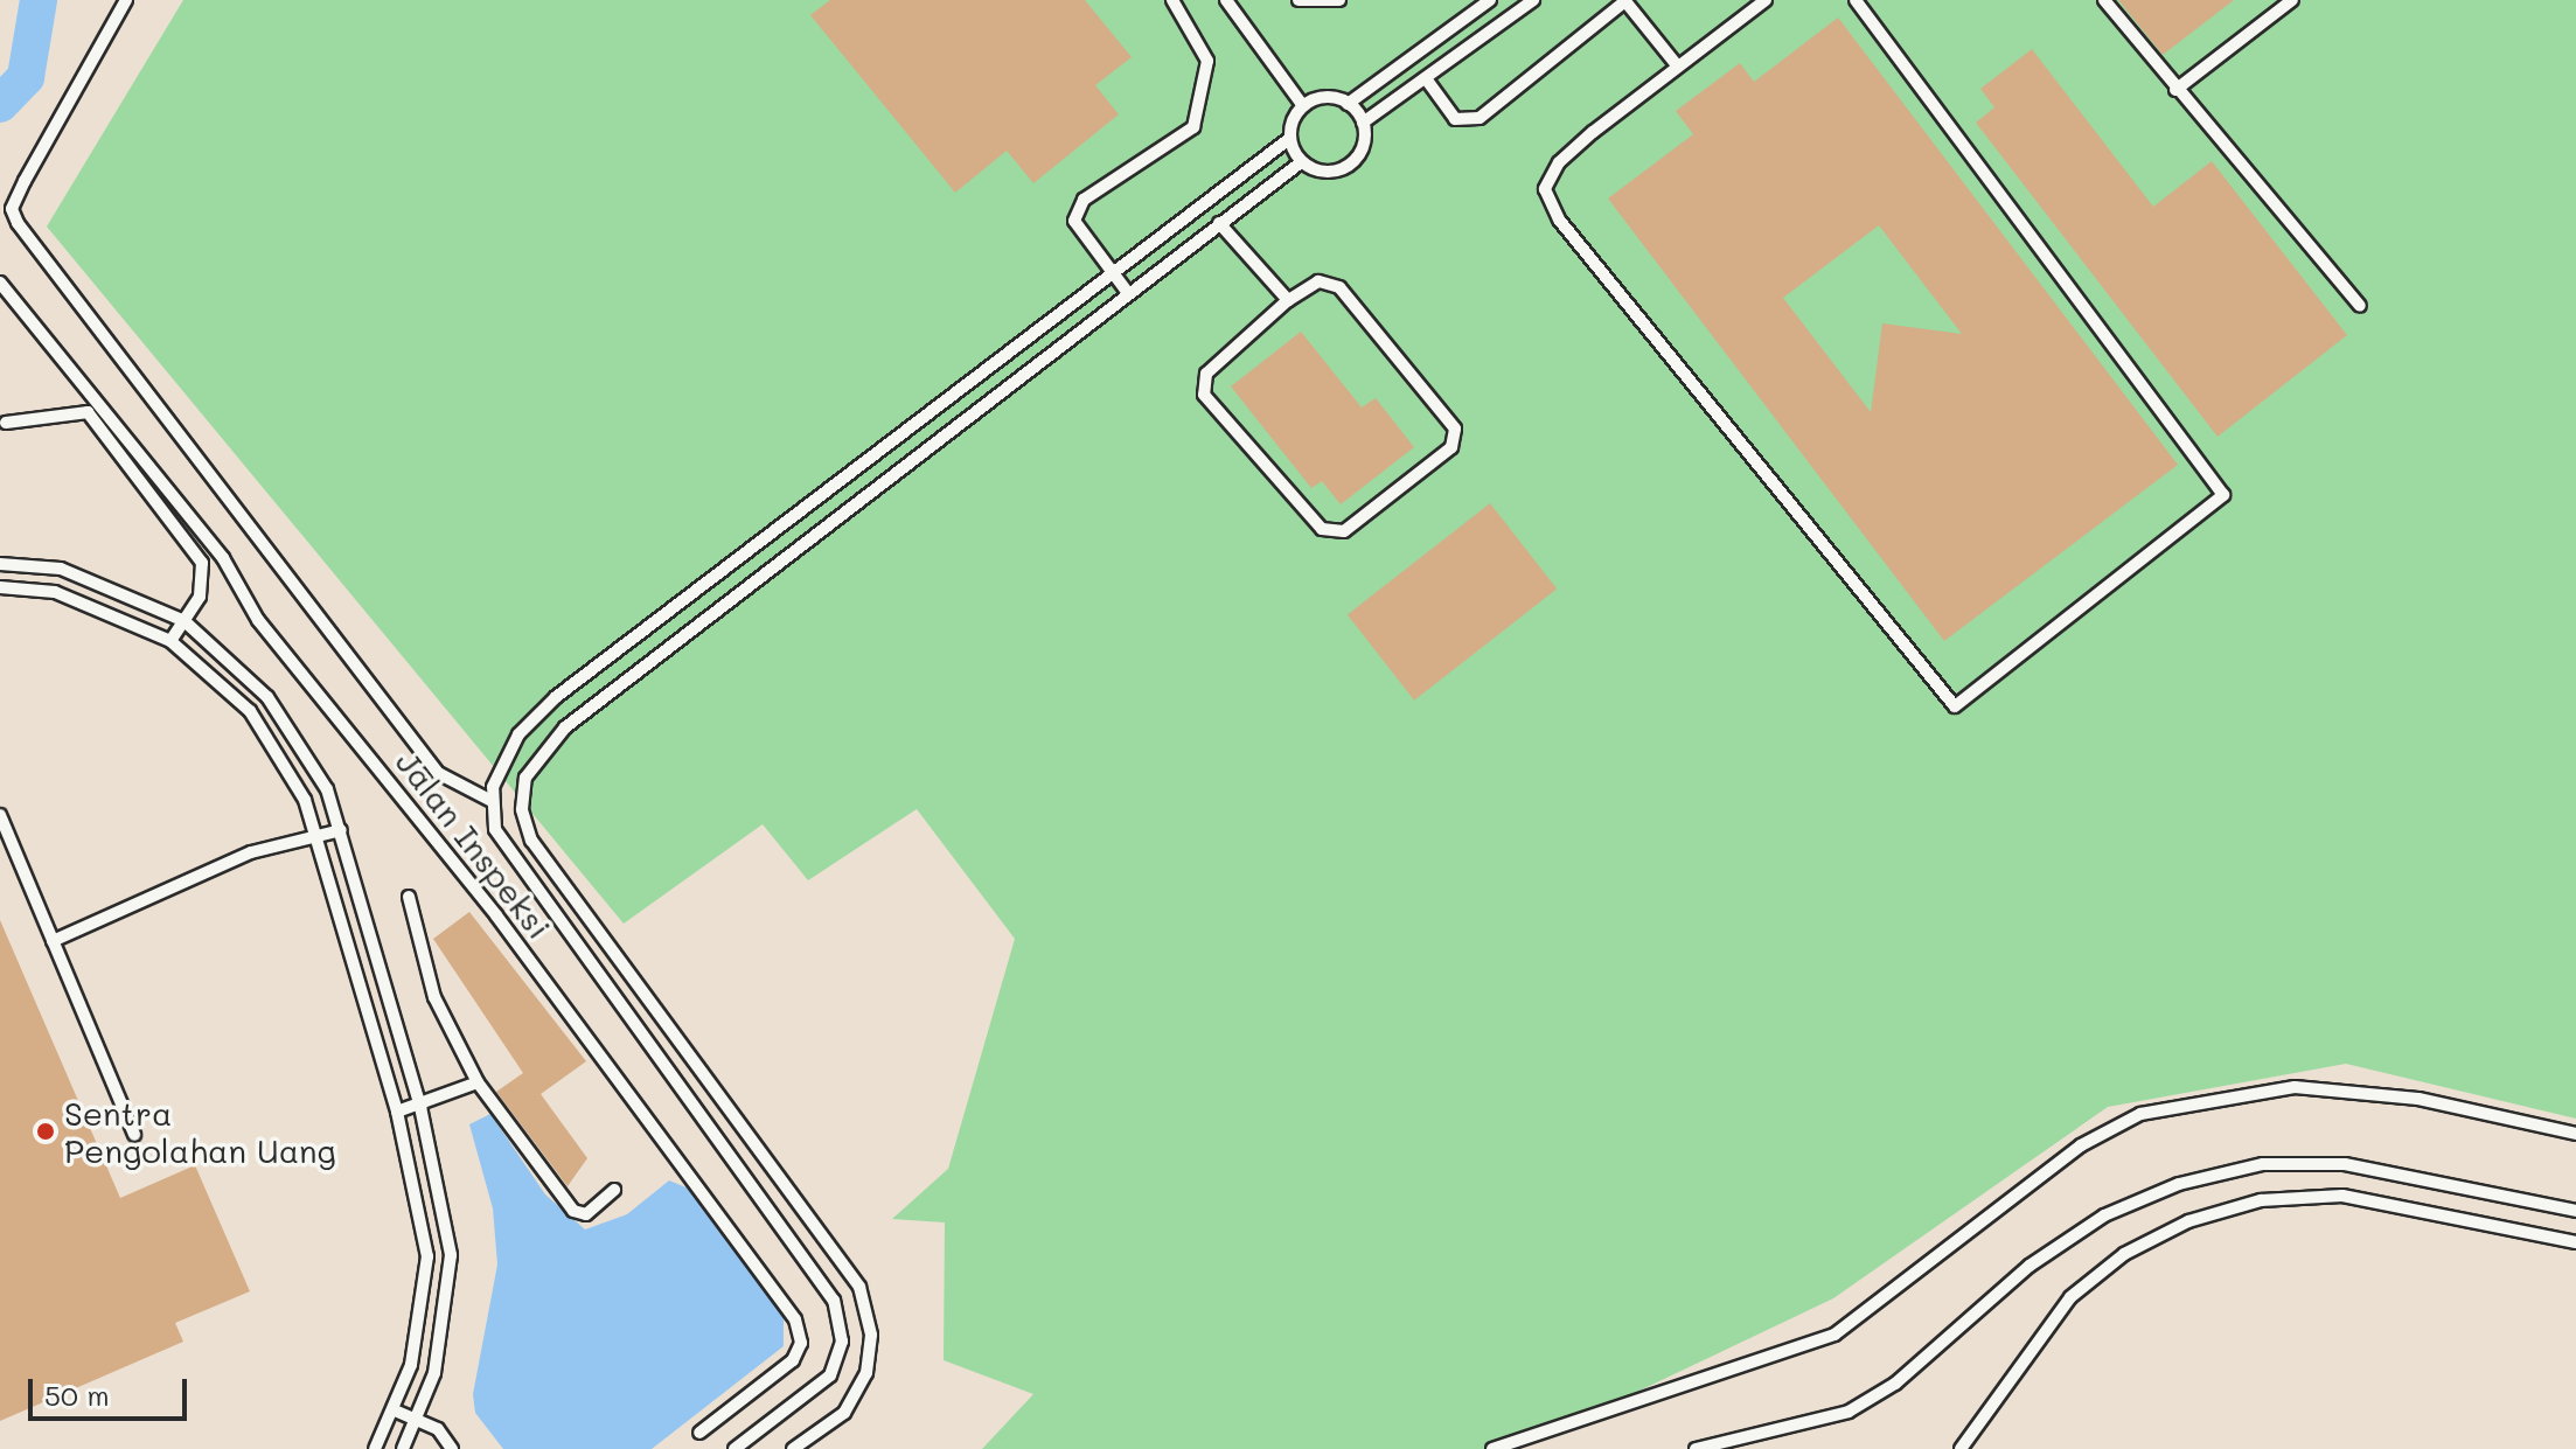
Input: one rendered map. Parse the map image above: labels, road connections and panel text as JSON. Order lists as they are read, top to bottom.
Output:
{
  "streets": {
    "lane": ["Jalan Inspeksi"]
  },
  "places": ["Sentra Pengolahan Uang"],
  "scale_bar": "50 m"
}
